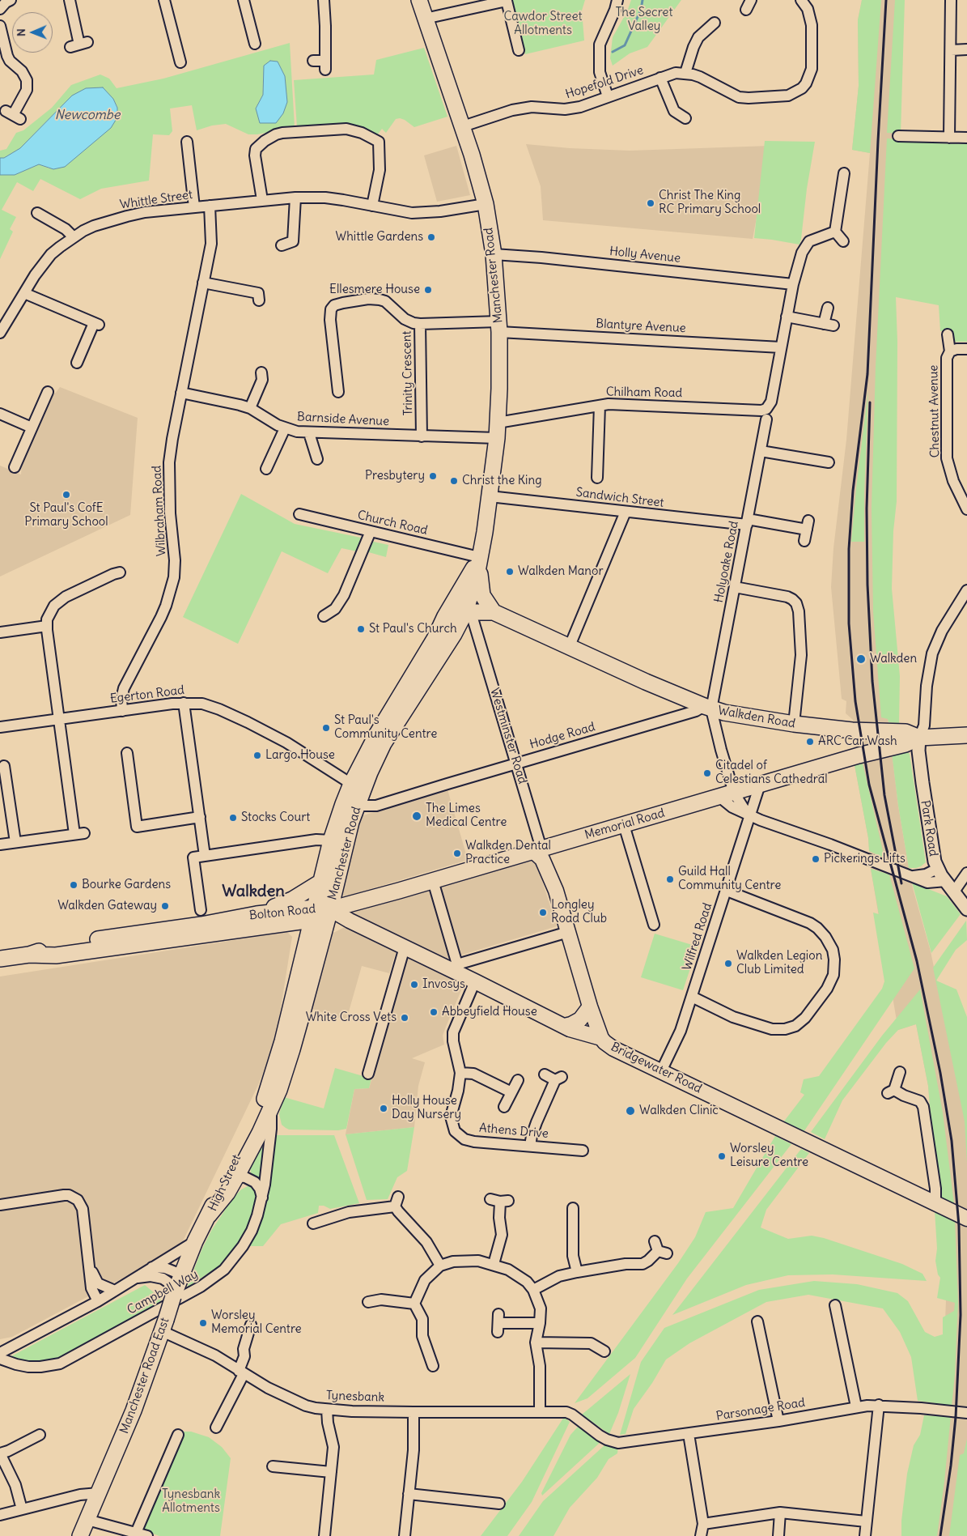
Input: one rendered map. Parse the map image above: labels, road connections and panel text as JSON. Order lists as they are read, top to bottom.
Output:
{
  "streets": {
    "main road": [
      "Manchester Road",
      "Walkden Road",
      "Westminster Road",
      "Memorial Road",
      "Bolton Road",
      "Bridgewater Road",
      "High Street",
      "Manchester Road East"
    ],
    "street": [
      "Hopefold Drive",
      "Whittle Street",
      "Holly Avenue",
      "Blantyre Avenue",
      "Trinity Crescent",
      "Chilham Road",
      "Chestnut Avenue",
      "Barnside Avenue",
      "Sandwich Street",
      "Wilbraham Road",
      "Church Road",
      "Holyoake Road",
      "Egerton Road",
      "Hodge Road",
      "Park Road",
      "Wilfred Road",
      "Athens Drive",
      "Campbell Way",
      "Tynesbank",
      "Parsonage Road"
    ]
  },
  "crossings": [
    ["Hopefold Drive", "Manchester Road"],
    ["Whittle Street", "Manchester Road"],
    ["Whittle Street", "Wilbraham Road"],
    ["Holly Avenue", "Manchester Road"],
    ["Holly Avenue", "Holyoake Road"],
    ["Manchester Road", "Blantyre Avenue"],
    ["Manchester Road", "Chilham Road"],
    ["Manchester Road", "Barnside Avenue"],
    ["Manchester Road", "Sandwich Street"],
    ["Manchester Road", "Church Road"],
    ["Manchester Road", "Egerton Road"],
    ["Manchester Road", "Walkden Road"],
    ["Manchester Road", "Westminster Road"],
    ["Manchester Road", "Hodge Road"],
    ["Manchester Road", "Memorial Road"],
    ["Manchester Road", "Bolton Road"],
    ["Manchester Road", "Bridgewater Road"],
    ["Manchester Road", "High Street"],
    ["Blantyre Avenue", "Trinity Crescent"],
    ["Blantyre Avenue", "Holyoake Road"],
    ["Trinity Crescent", "Barnside Avenue"],
    ["Chilham Road", "Holyoake Road"],
    ["Barnside Avenue", "Wilbraham Road"],
    ["Sandwich Street", "Holyoake Road"],
    ["Wilbraham Road", "Egerton Road"],
    ["Holyoake Road", "Walkden Road"],
    ["Holyoake Road", "Hodge Road"],
    ["Walkden Road", "Westminster Road"],
    ["Walkden Road", "Hodge Road"],
    ["Walkden Road", "Memorial Road"],
    ["Walkden Road", "Park Road"],
    ["Westminster Road", "Hodge Road"],
    ["Westminster Road", "Memorial Road"],
    ["Westminster Road", "Bridgewater Road"],
    ["Memorial Road", "Park Road"],
    ["Memorial Road", "Bolton Road"],
    ["Memorial Road", "Wilfred Road"],
    ["Memorial Road", "Bridgewater Road"],
    ["Memorial Road", "High Street"],
    ["Bolton Road", "Bridgewater Road"],
    ["Bolton Road", "High Street"],
    ["Wilfred Road", "Bridgewater Road"],
    ["Bridgewater Road", "Athens Drive"],
    ["Bridgewater Road", "High Street"],
    ["High Street", "Campbell Way"],
    ["High Street", "Manchester Road East"],
    ["Manchester Road East", "Tynesbank"],
    ["Tynesbank", "Parsonage Road"]
  ],
  "districts": ["Walkden"],
  "water": ["Newcombe"],
  "parks": ["The Secret Valley", "Cawdor Street Allotments", "Tynesbank Allotments"],
  "places": [
    "Christ The King RC Primary School",
    "Whittle Gardens",
    "Ellesmere House",
    "Presbytery",
    "Christ the King",
    "St Paul's CofE Primary School",
    "Walkden Manor",
    "St Paul's Church",
    "Walkden",
    "St Paul's Community Centre",
    "ARC Car Wash",
    "Largo House",
    "Citadel of Celestians Cathedral",
    "The Limes Medical Centre",
    "Stocks Court",
    "Walkden Dental Practice",
    "Pickerings Lifts",
    "Guild Hall Community Centre",
    "Bourke Gardens",
    "Walkden Gateway",
    "Longley Road Club",
    "Walkden Legion Club Limited",
    "Invosys",
    "Abbeyfield House",
    "White Cross Vets",
    "Holly House Day Nursery",
    "Walkden Clinic",
    "Worsley Leisure Centre",
    "Worsley Memorial Centre"
  ],
  "north": "left"
}
